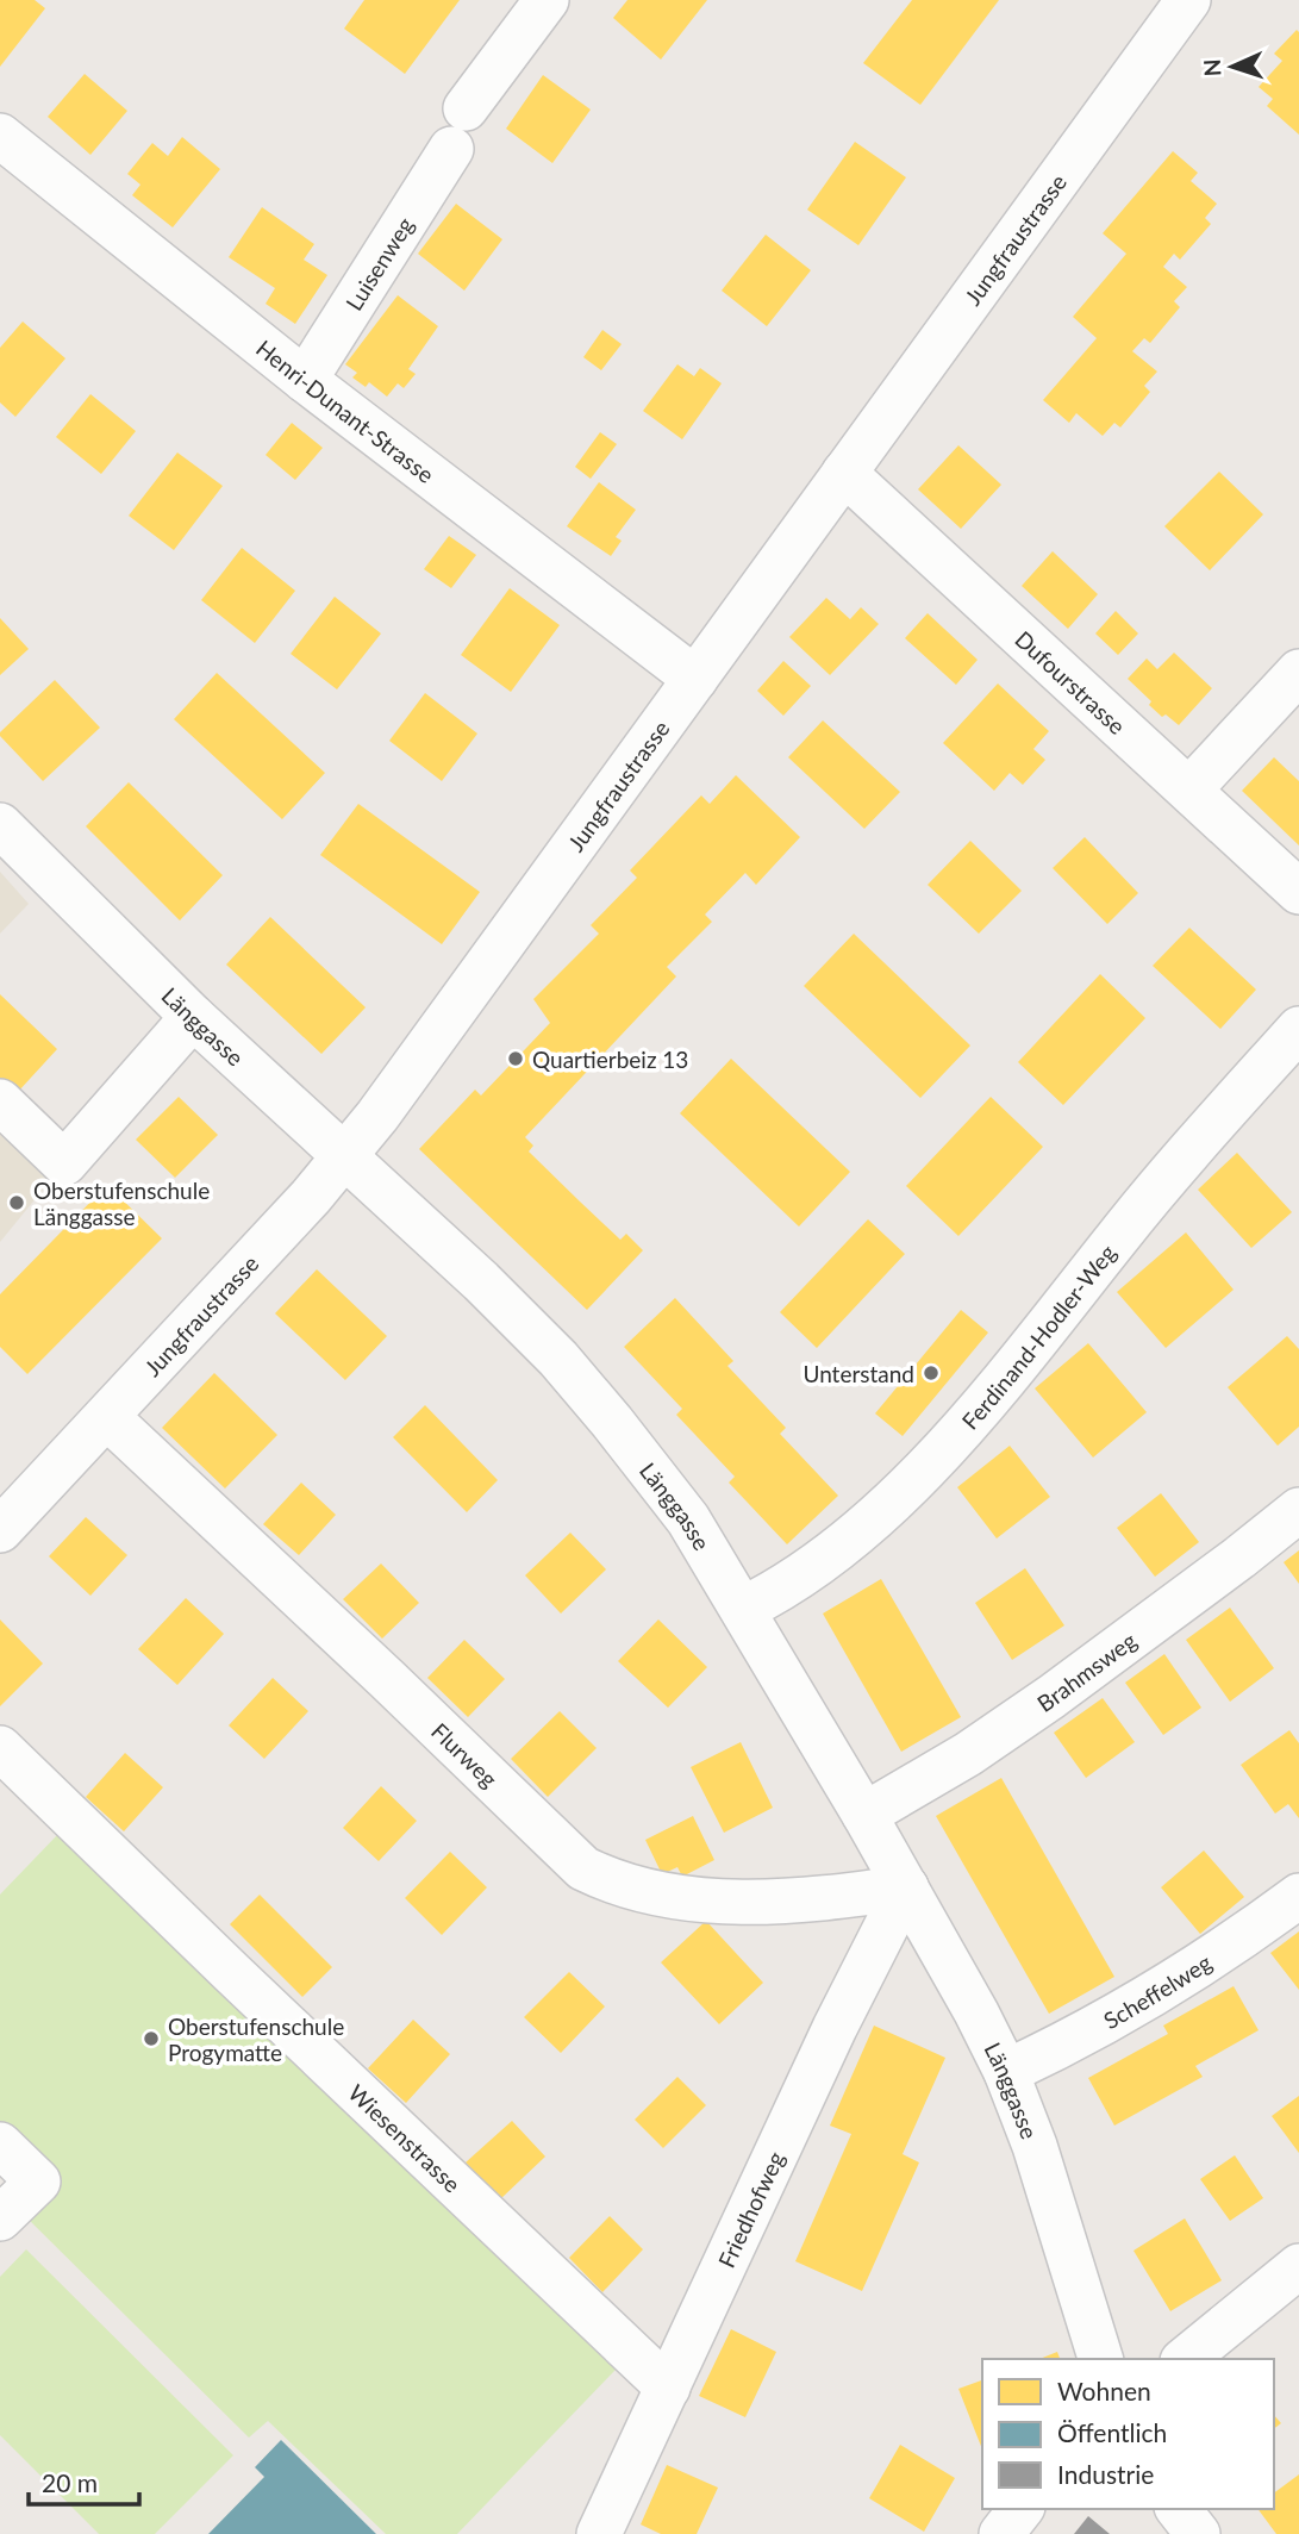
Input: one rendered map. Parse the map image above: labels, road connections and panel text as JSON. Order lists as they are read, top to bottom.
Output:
{
  "streets": {
    "street": [
      "Jungfraustrasse",
      "Luisenweg",
      "Henri-Dunant-Strasse",
      "Dufourstrasse",
      "Länggasse",
      "Ferdinand-Hodler-Weg",
      "Brahmsweg",
      "Flurweg",
      "Scheffelweg",
      "Wiesenstrasse",
      "Friedhofweg"
    ]
  },
  "crossings": [
    ["Jungfraustrasse", "Henri-Dunant-Strasse"],
    ["Jungfraustrasse", "Dufourstrasse"],
    ["Jungfraustrasse", "Länggasse"],
    ["Jungfraustrasse", "Flurweg"],
    ["Luisenweg", "Henri-Dunant-Strasse"],
    ["Länggasse", "Ferdinand-Hodler-Weg"],
    ["Länggasse", "Brahmsweg"],
    ["Länggasse", "Flurweg"],
    ["Länggasse", "Scheffelweg"],
    ["Länggasse", "Friedhofweg"],
    ["Flurweg", "Friedhofweg"],
    ["Wiesenstrasse", "Friedhofweg"]
  ],
  "places": [
    "Quartierbeiz 13",
    "Oberstufenschule Länggasse",
    "Unterstand",
    "Oberstufenschule Progymatte"
  ],
  "legend": ["Wohnen", "Öffentlich", "Industrie"],
  "scale_bar": "20 m",
  "north": "left"
}
